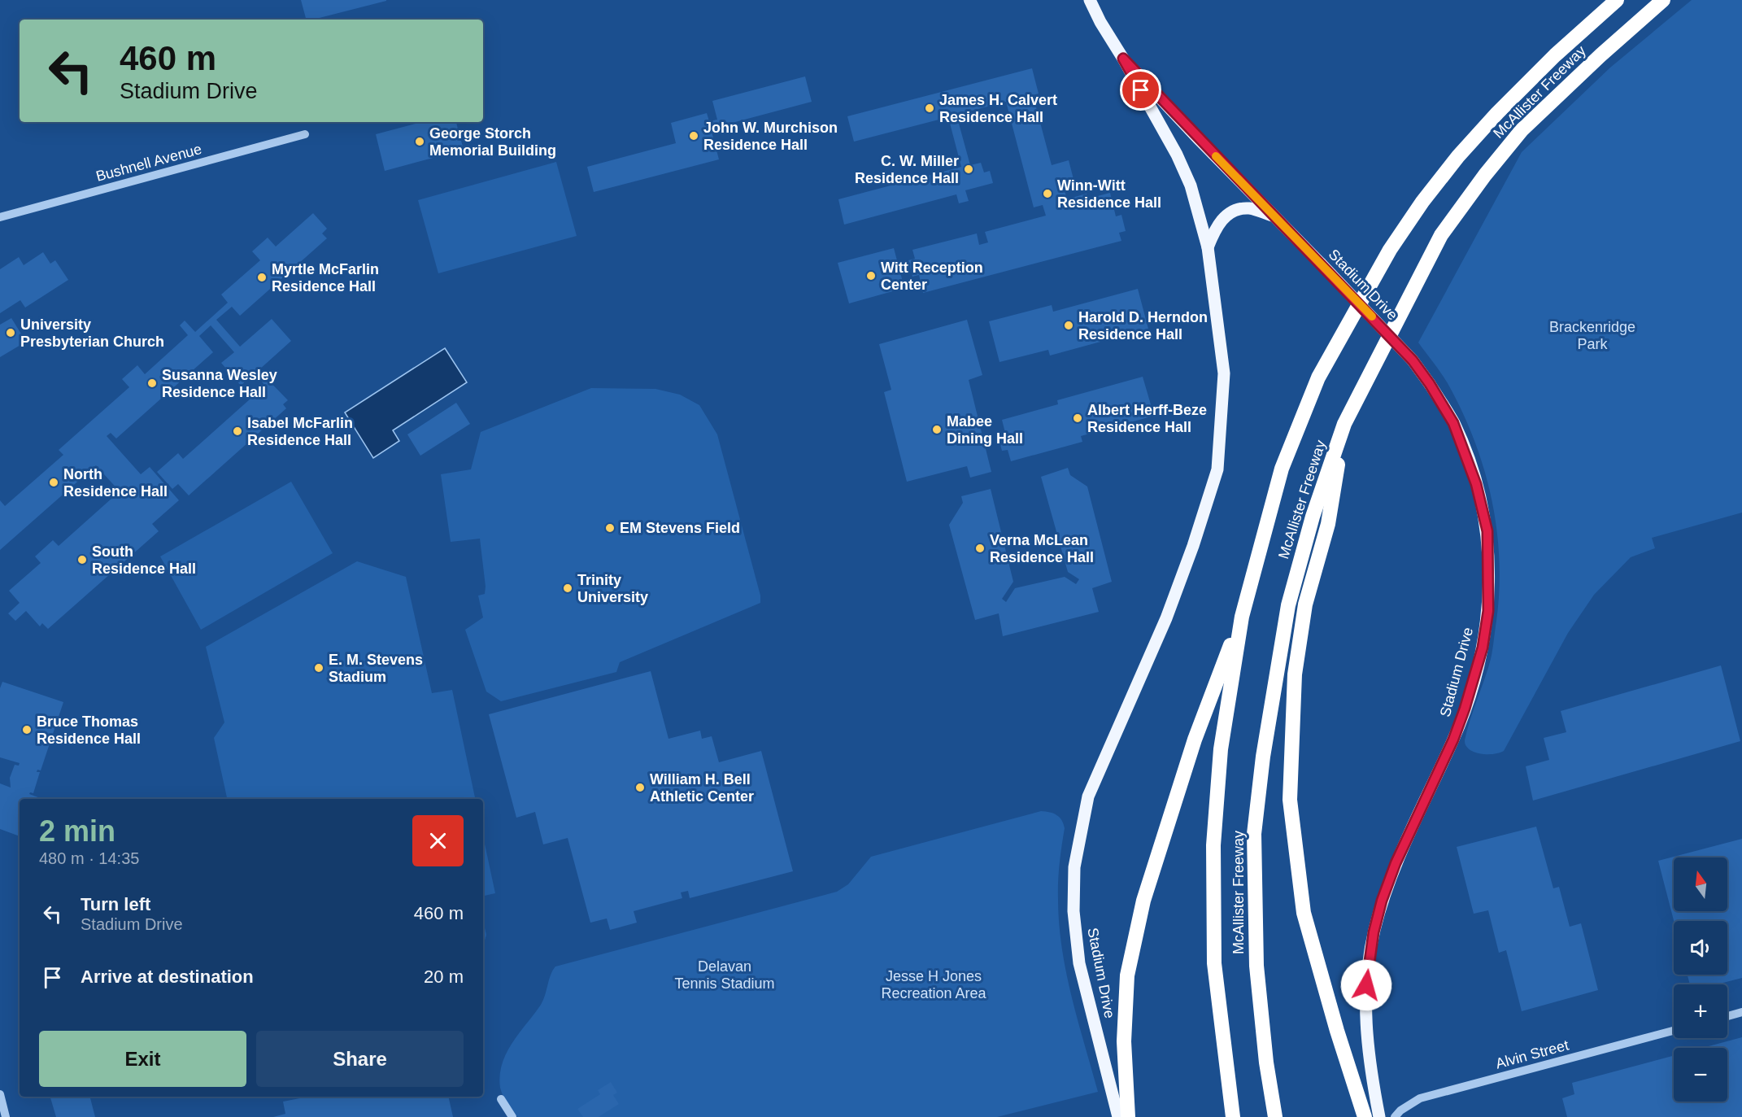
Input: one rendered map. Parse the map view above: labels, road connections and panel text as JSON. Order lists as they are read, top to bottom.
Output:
{
  "streets": {
    "highway": ["McAllister Freeway"],
    "main road": ["Stadium Drive"],
    "street": ["Bushnell Avenue", "Alvin Street"]
  },
  "parks": ["Brackenridge Park", "Delavan Tennis Stadium", "Jesse H Jones Recreation Area"],
  "places": [
    "James H. Calvert Residence Hall",
    "John W. Murchison Residence Hall",
    "George Storch Memorial Building",
    "C. W. Miller Residence Hall",
    "Winn-Witt Residence Hall",
    "Witt Reception Center",
    "Myrtle McFarlin Residence Hall",
    "Harold D. Herndon Residence Hall",
    "University Presbyterian Church",
    "Susanna Wesley Residence Hall",
    "Albert Herff-Beze Residence Hall",
    "Mabee Dining Hall",
    "Isabel McFarlin Residence Hall",
    "North Residence Hall",
    "EM Stevens Field",
    "Verna McLean Residence Hall",
    "South Residence Hall",
    "Trinity University",
    "E. M. Stevens Stadium",
    "Bruce Thomas Residence Hall",
    "William H. Bell Athletic Center"
  ],
  "north": "top",
  "page": {
    "turn": ["460 m", "Stadium Drive"],
    "heading": ["2 min", "480 m · 14:35"],
    "map_buttons": ["+", "−"],
    "list": [
      {
        "name": "Turn left",
        "note": "Stadium Drive",
        "value": "460 m"
      },
      {
        "name": "Arrive at destination",
        "value": "20 m"
      }
    ],
    "buttons": ["Exit", "Share"]
  }
}
